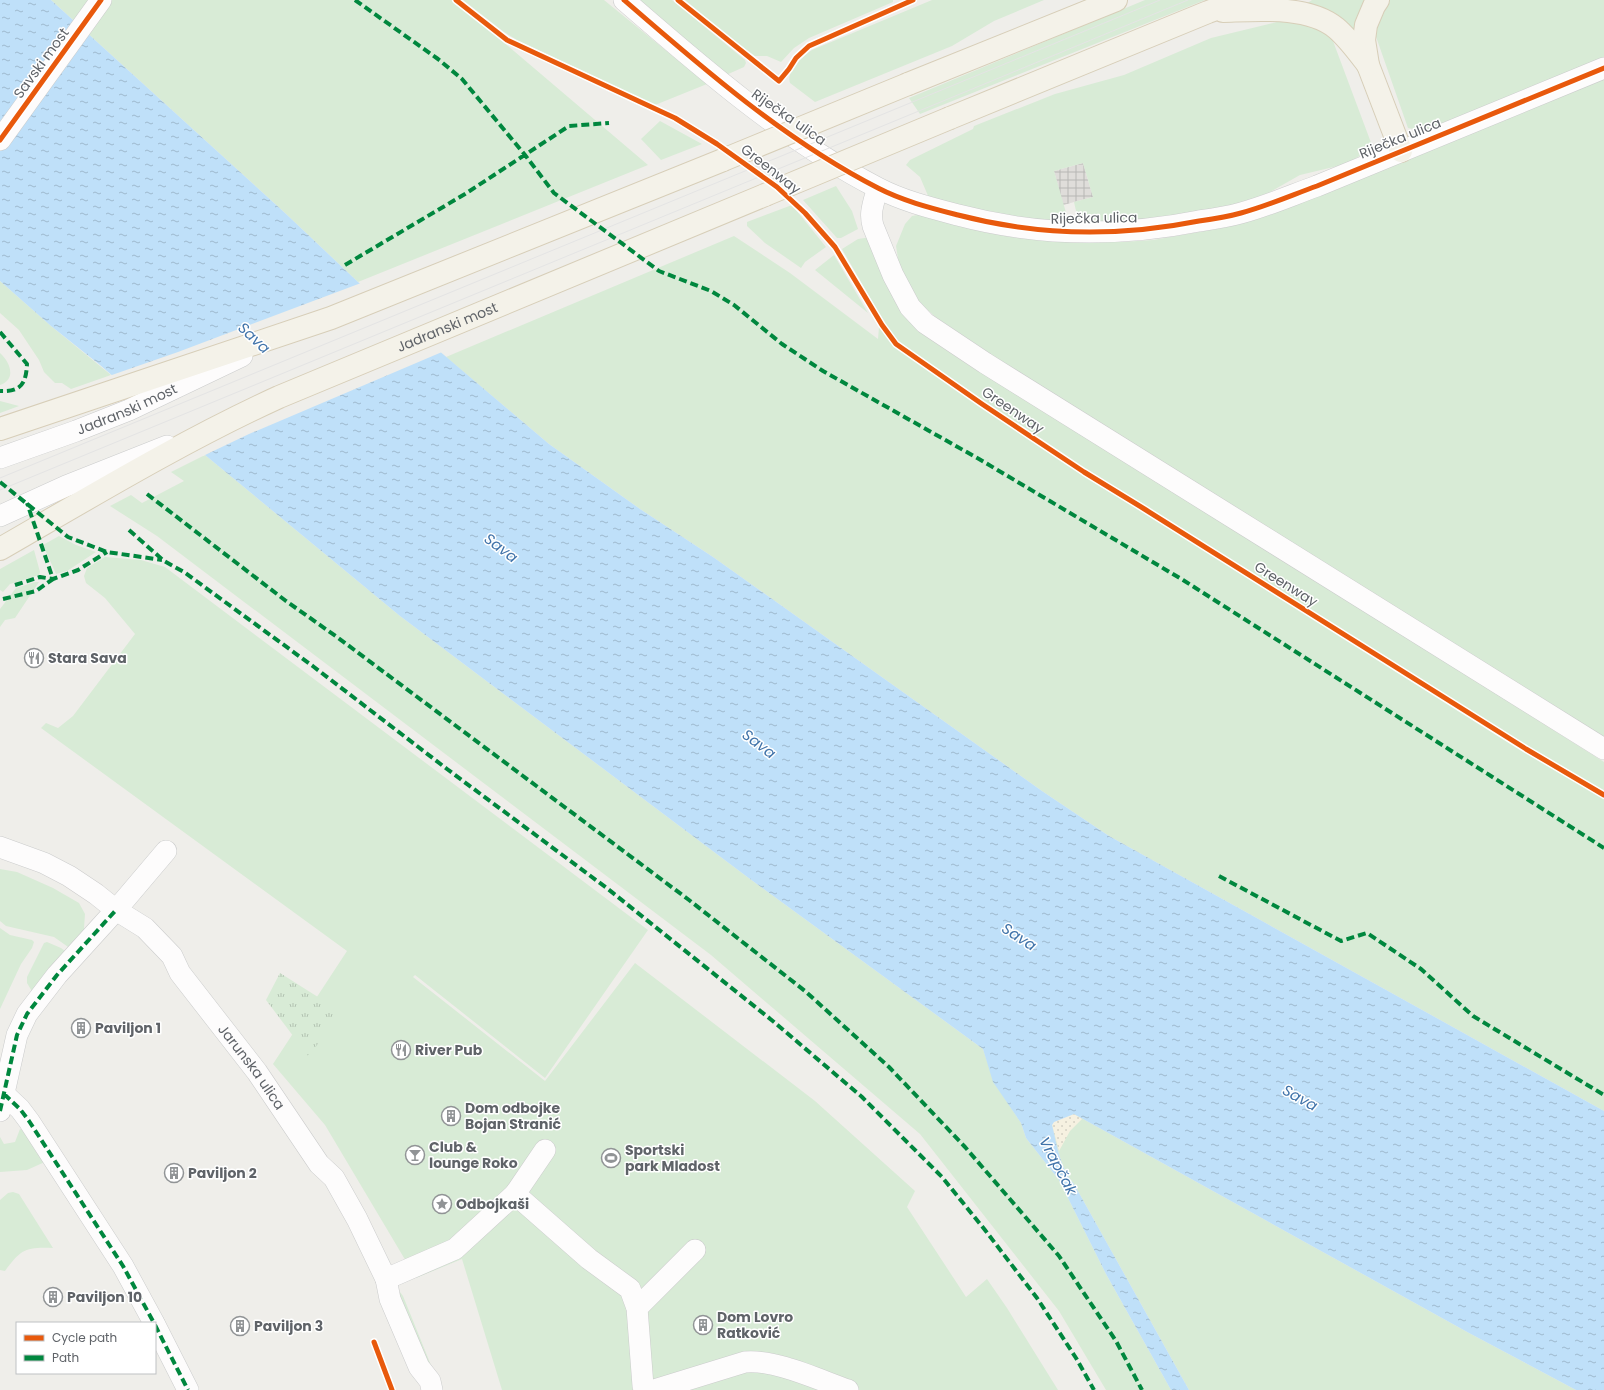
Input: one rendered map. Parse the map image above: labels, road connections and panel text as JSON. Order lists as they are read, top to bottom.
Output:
{
  "streets": {
    "main road": ["Jadranski most"],
    "street": ["Savski most", "Riječka ulica", "Jarunska ulica"],
    "cycle path": ["Greenway"]
  },
  "water": ["Sava", "Vrapčak"],
  "places": {
    "restaurant": ["Stara Sava", "River Pub"],
    "building": [
      "Paviljon 1",
      "Dom odbojke Bojan Stranić",
      "Paviljon 2",
      "Paviljon 10",
      "Dom Lovro Ratković",
      "Paviljon 3"
    ],
    "bar": ["Club & lounge Roko"],
    "sports": ["Sportski park Mladost"],
    "place": ["Odbojkaši"]
  },
  "legend": ["Cycle path", "Path"]
}
